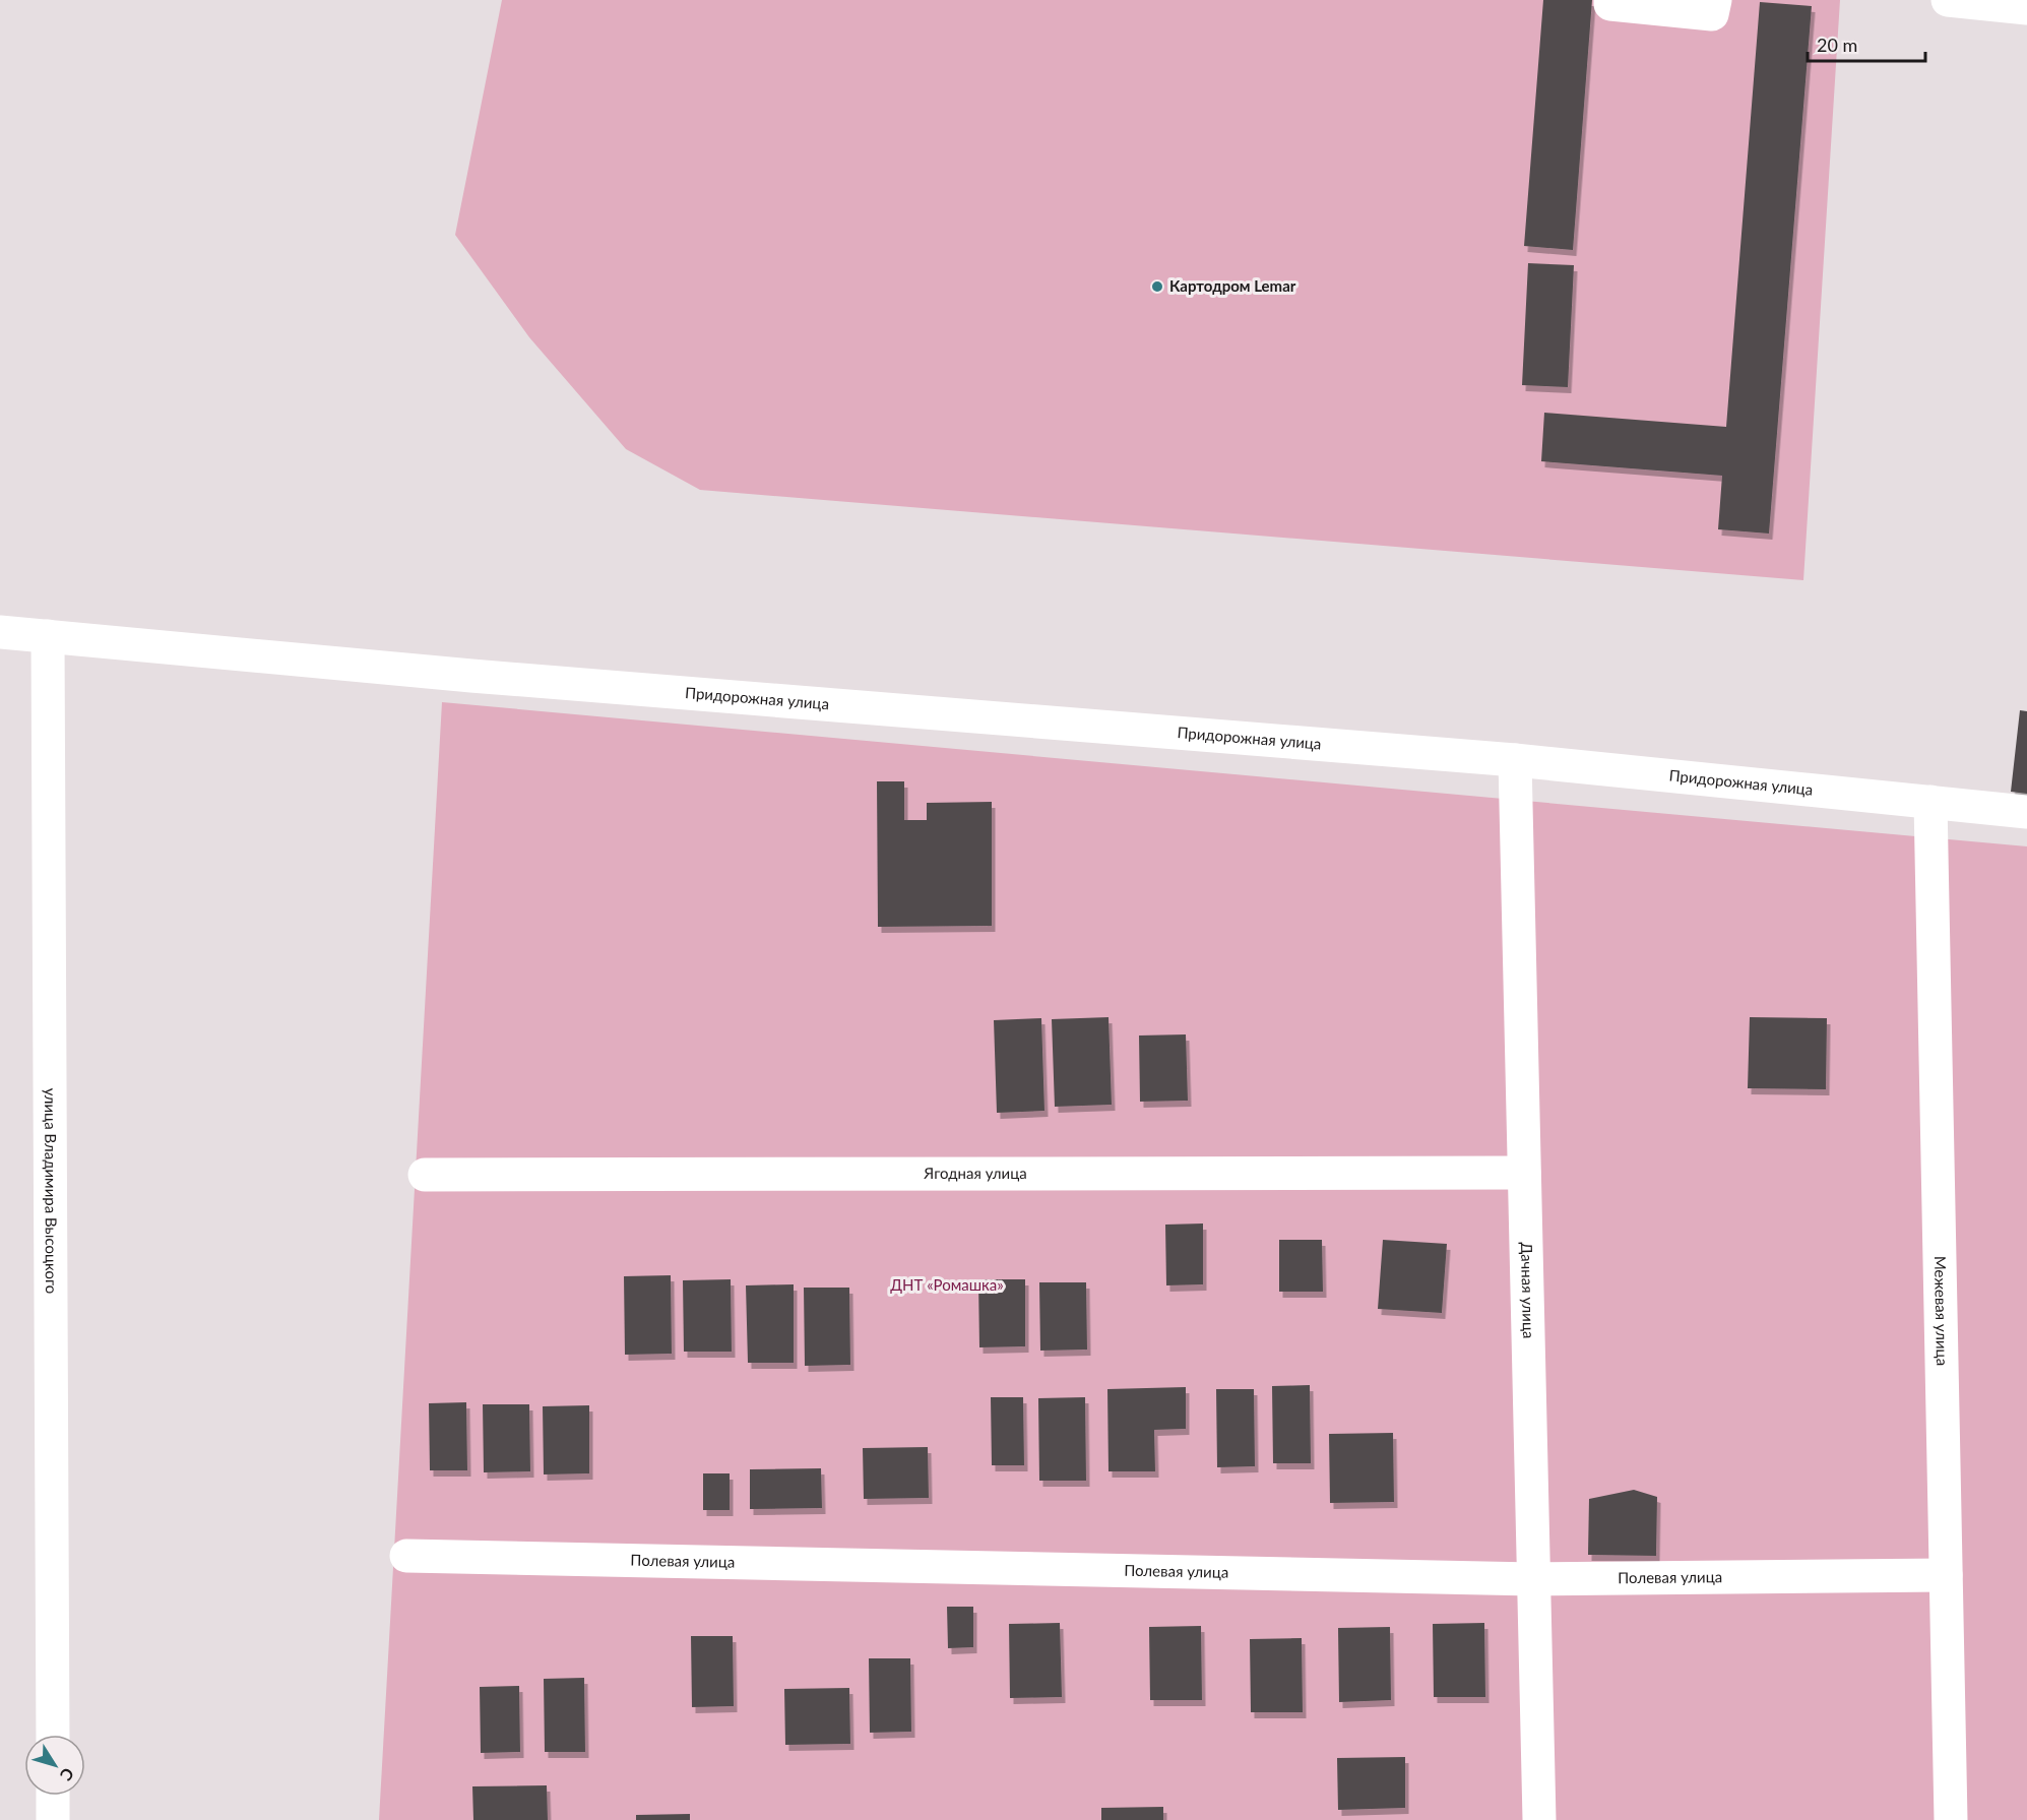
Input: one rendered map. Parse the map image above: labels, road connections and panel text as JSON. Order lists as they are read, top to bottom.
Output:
{
  "streets": {
    "street": [
      "Придорожная улица",
      "Ягодная улица",
      "улица Владимира Высоцкого",
      "Дачная улица",
      "Межевая улица",
      "Полевая улица"
    ]
  },
  "crossings": [
    ["Придорожная улица", "улица Владимира Высоцкого"],
    ["Придорожная улица", "Дачная улица"],
    ["Придорожная улица", "Межевая улица"],
    ["Ягодная улица", "Дачная улица"],
    ["Дачная улица", "Полевая улица"],
    ["Межевая улица", "Полевая улица"]
  ],
  "parks": ["ДНТ «Ромашка»"],
  "places": ["Картодром Lemar"],
  "scale_bar": "20 m",
  "north": "bottom right"
}
